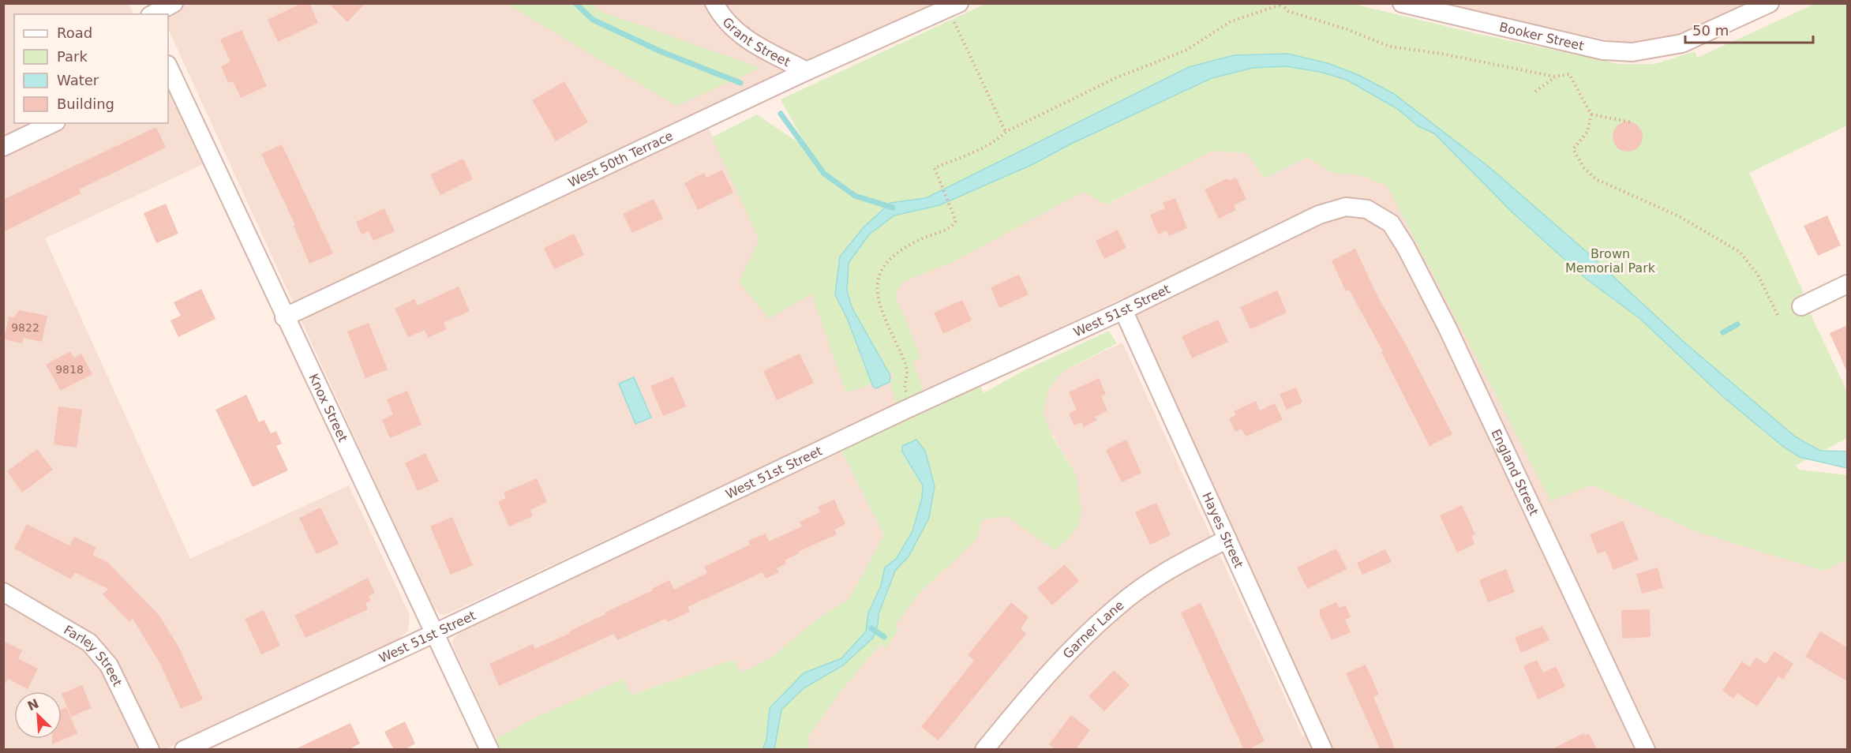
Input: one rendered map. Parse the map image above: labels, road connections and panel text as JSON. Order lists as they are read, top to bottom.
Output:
{
  "streets": {
    "street": [
      "Booker Street",
      "Grant Street",
      "West 50th Terrace",
      "West 51st Street",
      "Knox Street",
      "England Street",
      "Hayes Street",
      "Garner Lane",
      "Farley Street"
    ]
  },
  "crossings": [
    ["Grant Street", "West 50th Terrace"],
    ["West 50th Terrace", "Knox Street"],
    ["West 51st Street", "Knox Street"],
    ["West 51st Street", "England Street"],
    ["West 51st Street", "Hayes Street"],
    ["Hayes Street", "Garner Lane"]
  ],
  "parks": ["Brown Memorial Park"],
  "house_numbers": ["9822", "9818"],
  "legend": [
    "Road",
    "Park",
    "Water",
    "Building"
  ],
  "scale_bar": "50 m",
  "north": "top left"
}
